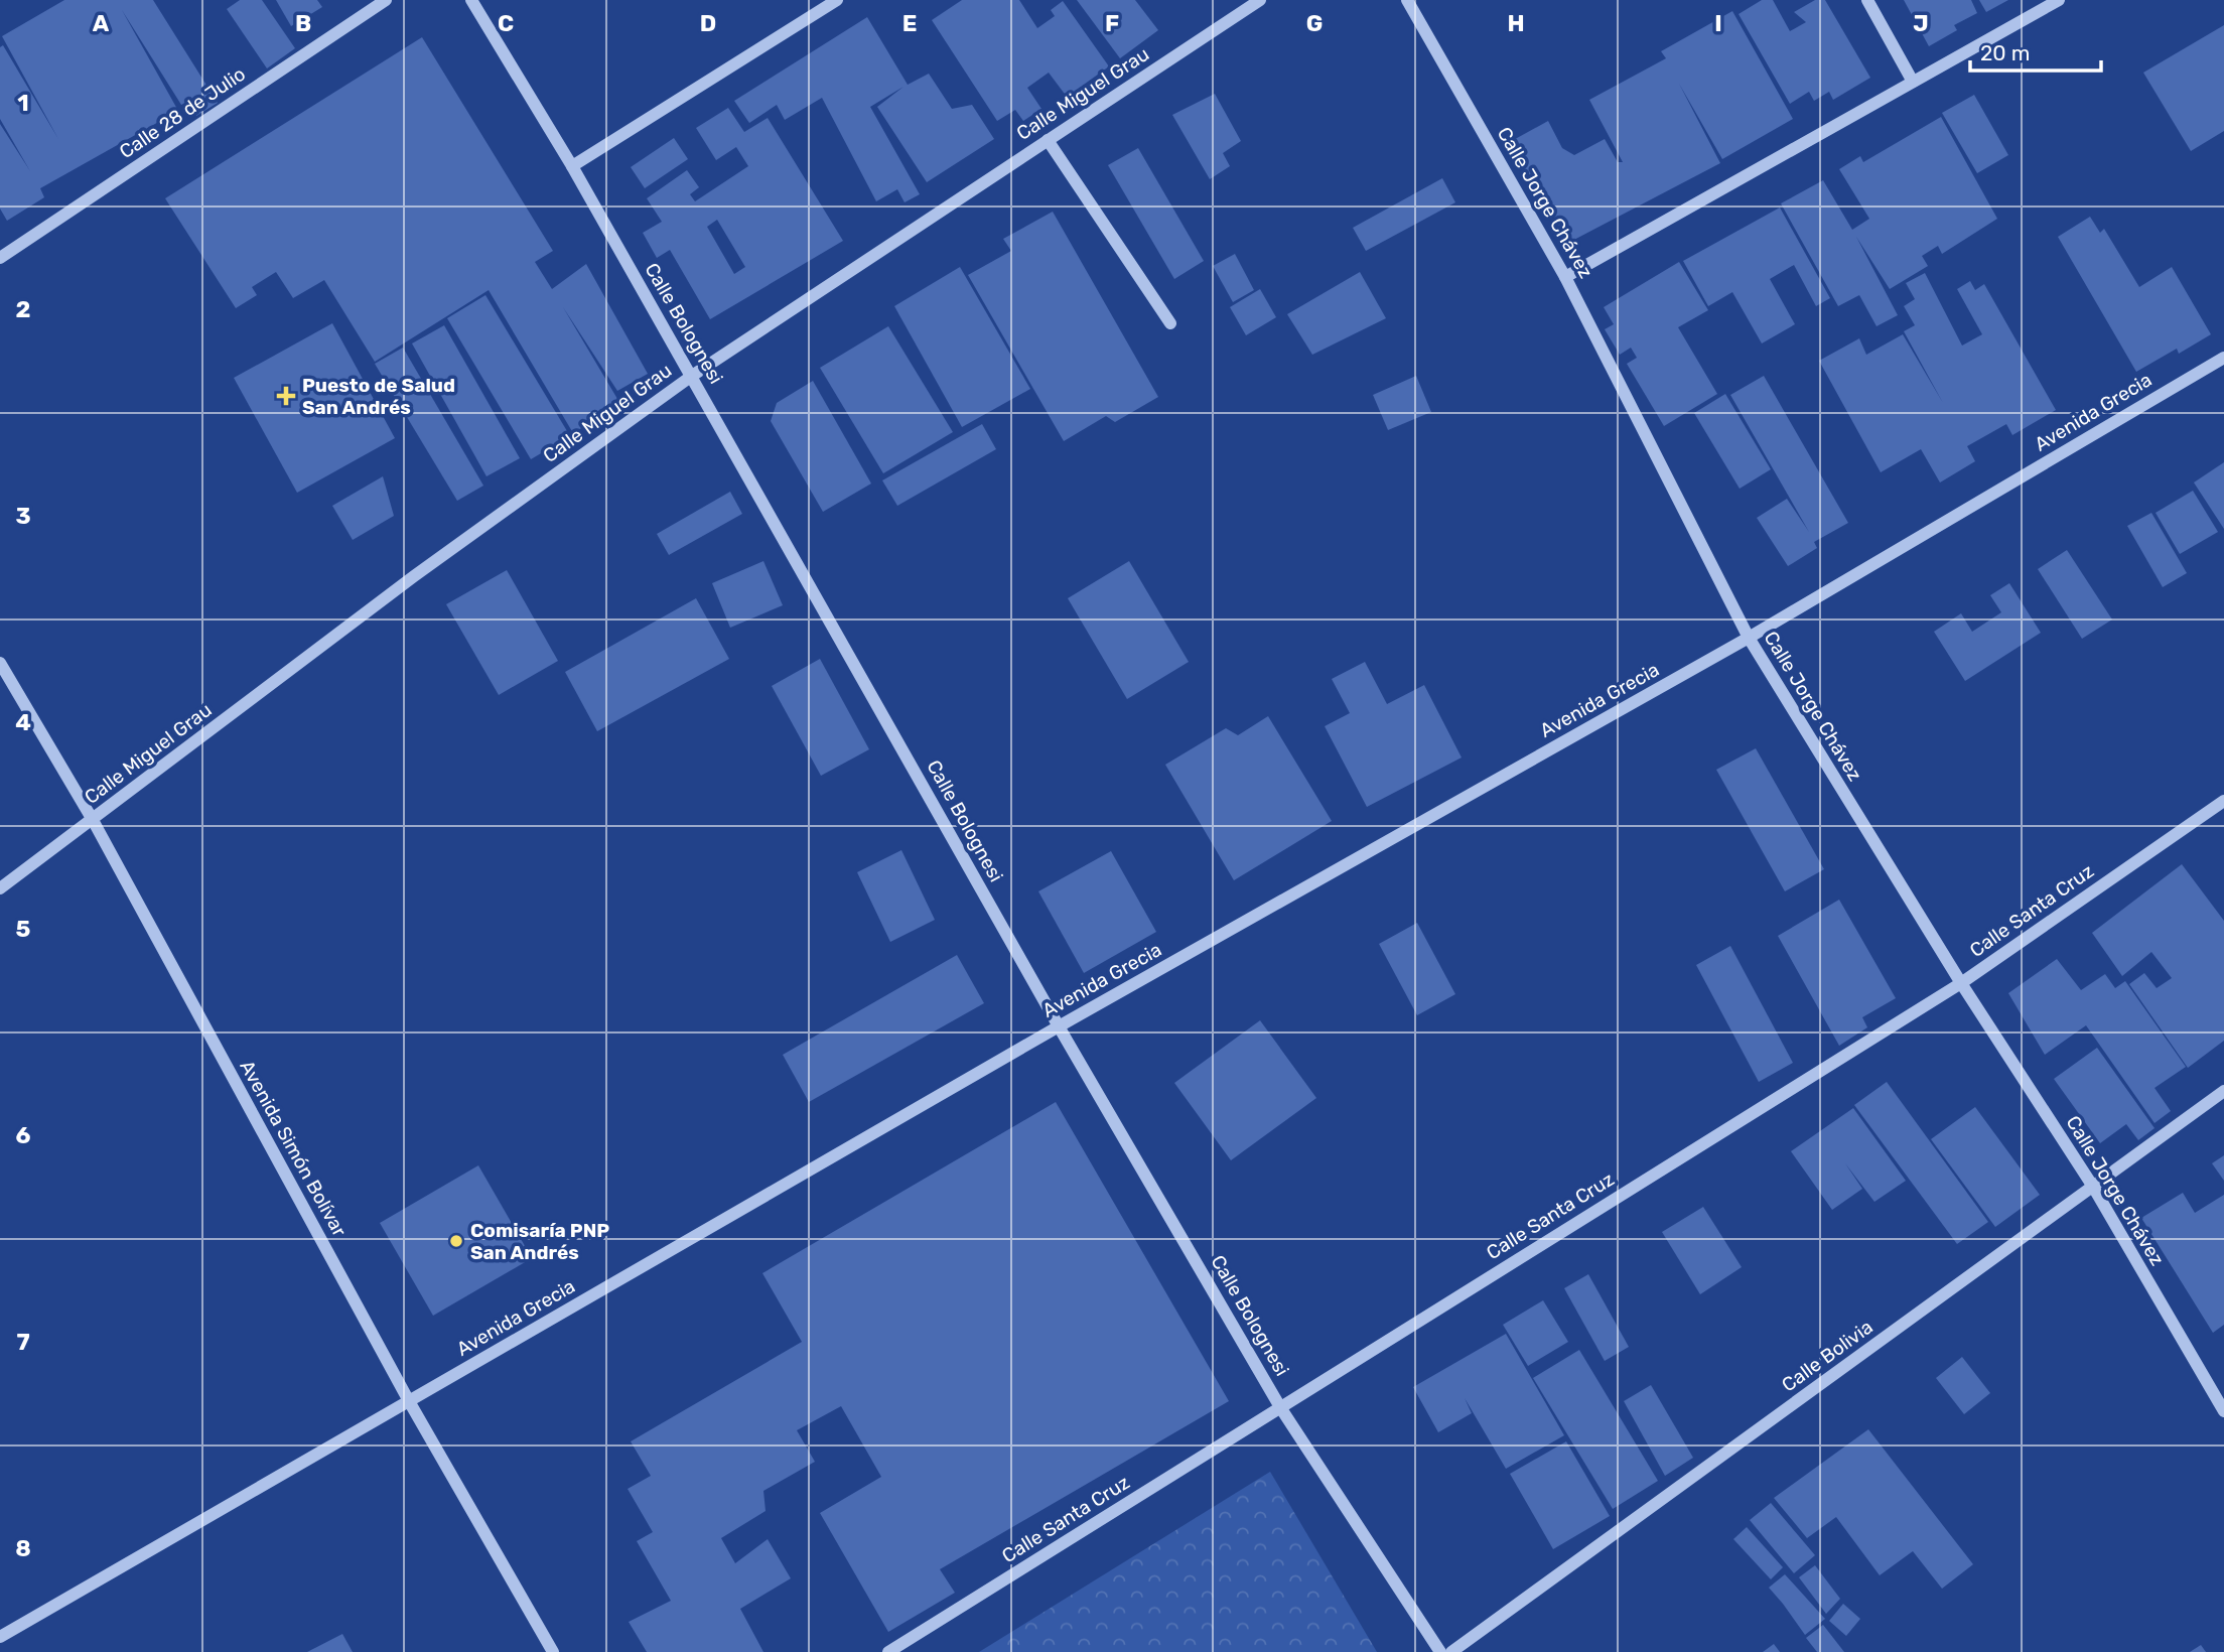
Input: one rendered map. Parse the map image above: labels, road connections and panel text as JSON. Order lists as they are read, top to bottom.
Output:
{
  "streets": {
    "street": [
      "Calle Miguel Grau",
      "Calle 28 de Julio",
      "Calle Jorge Chávez",
      "Calle Bolognesi",
      "Avenida Grecia",
      "Calle Santa Cruz",
      "Avenida Simón Bolívar",
      "Calle Bolivia"
    ]
  },
  "crossings": [
    ["Calle Miguel Grau", "Calle Bolognesi"],
    ["Calle Miguel Grau", "Avenida Simón Bolívar"],
    ["Calle Jorge Chávez", "Avenida Grecia"],
    ["Calle Jorge Chávez", "Calle Santa Cruz"],
    ["Calle Jorge Chávez", "Calle Bolivia"],
    ["Calle Bolognesi", "Avenida Grecia"],
    ["Calle Bolognesi", "Calle Santa Cruz"],
    ["Avenida Grecia", "Avenida Simón Bolívar"]
  ],
  "places": {
    "health": ["Puesto de Salud San Andrés"],
    "other": ["Comisaría PNP San Andrés"]
  },
  "scale_bar": "20 m",
  "grid": {
    "columns": [
      "A",
      "B",
      "C",
      "D",
      "E",
      "F",
      "G",
      "H",
      "I",
      "J"
    ],
    "rows": [
      "1",
      "2",
      "3",
      "4",
      "5",
      "6",
      "7",
      "8"
    ]
  }
}
